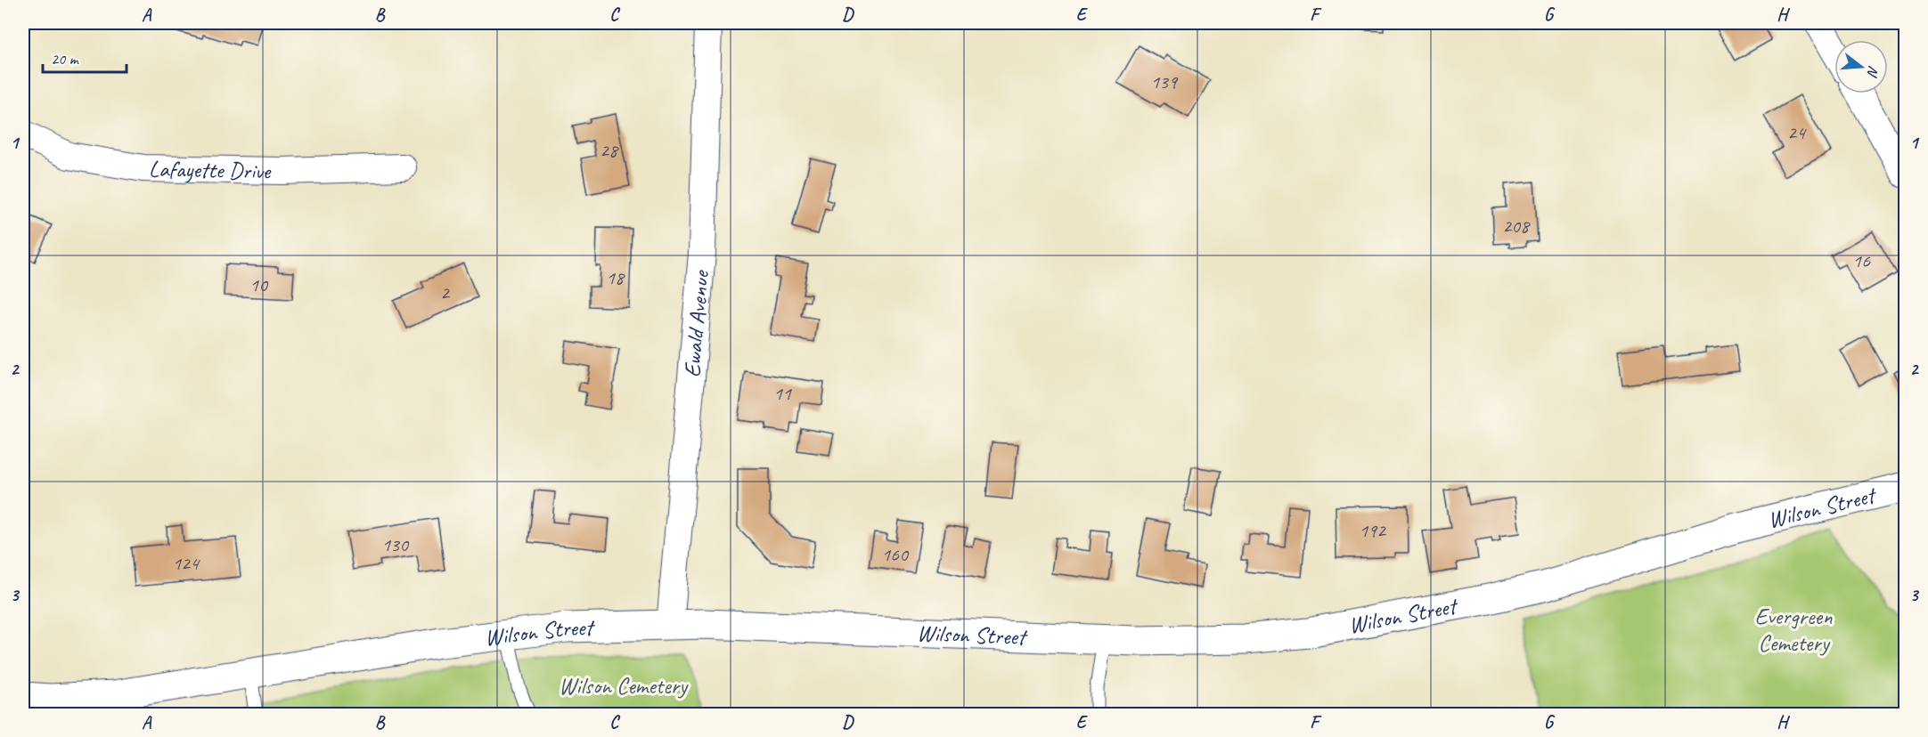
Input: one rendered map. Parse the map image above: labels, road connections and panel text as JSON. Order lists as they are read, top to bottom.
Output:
{
  "streets": {
    "street": ["Lafayette Drive", "Ewald Avenue", "Wilson Street"]
  },
  "crossings": [
    ["Ewald Avenue", "Wilson Street"]
  ],
  "parks": ["Evergreen Cemetery", "Wilson Cemetery"],
  "house_numbers": [
    "139",
    "24",
    "28",
    "208",
    "16",
    "18",
    "10",
    "2",
    "11",
    "192",
    "130",
    "160",
    "124"
  ],
  "scale_bar": "20 m",
  "north": "right",
  "grid": {
    "columns": [
      "A",
      "B",
      "C",
      "D",
      "E",
      "F",
      "G",
      "H"
    ],
    "rows": ["1", "2", "3"]
  }
}
